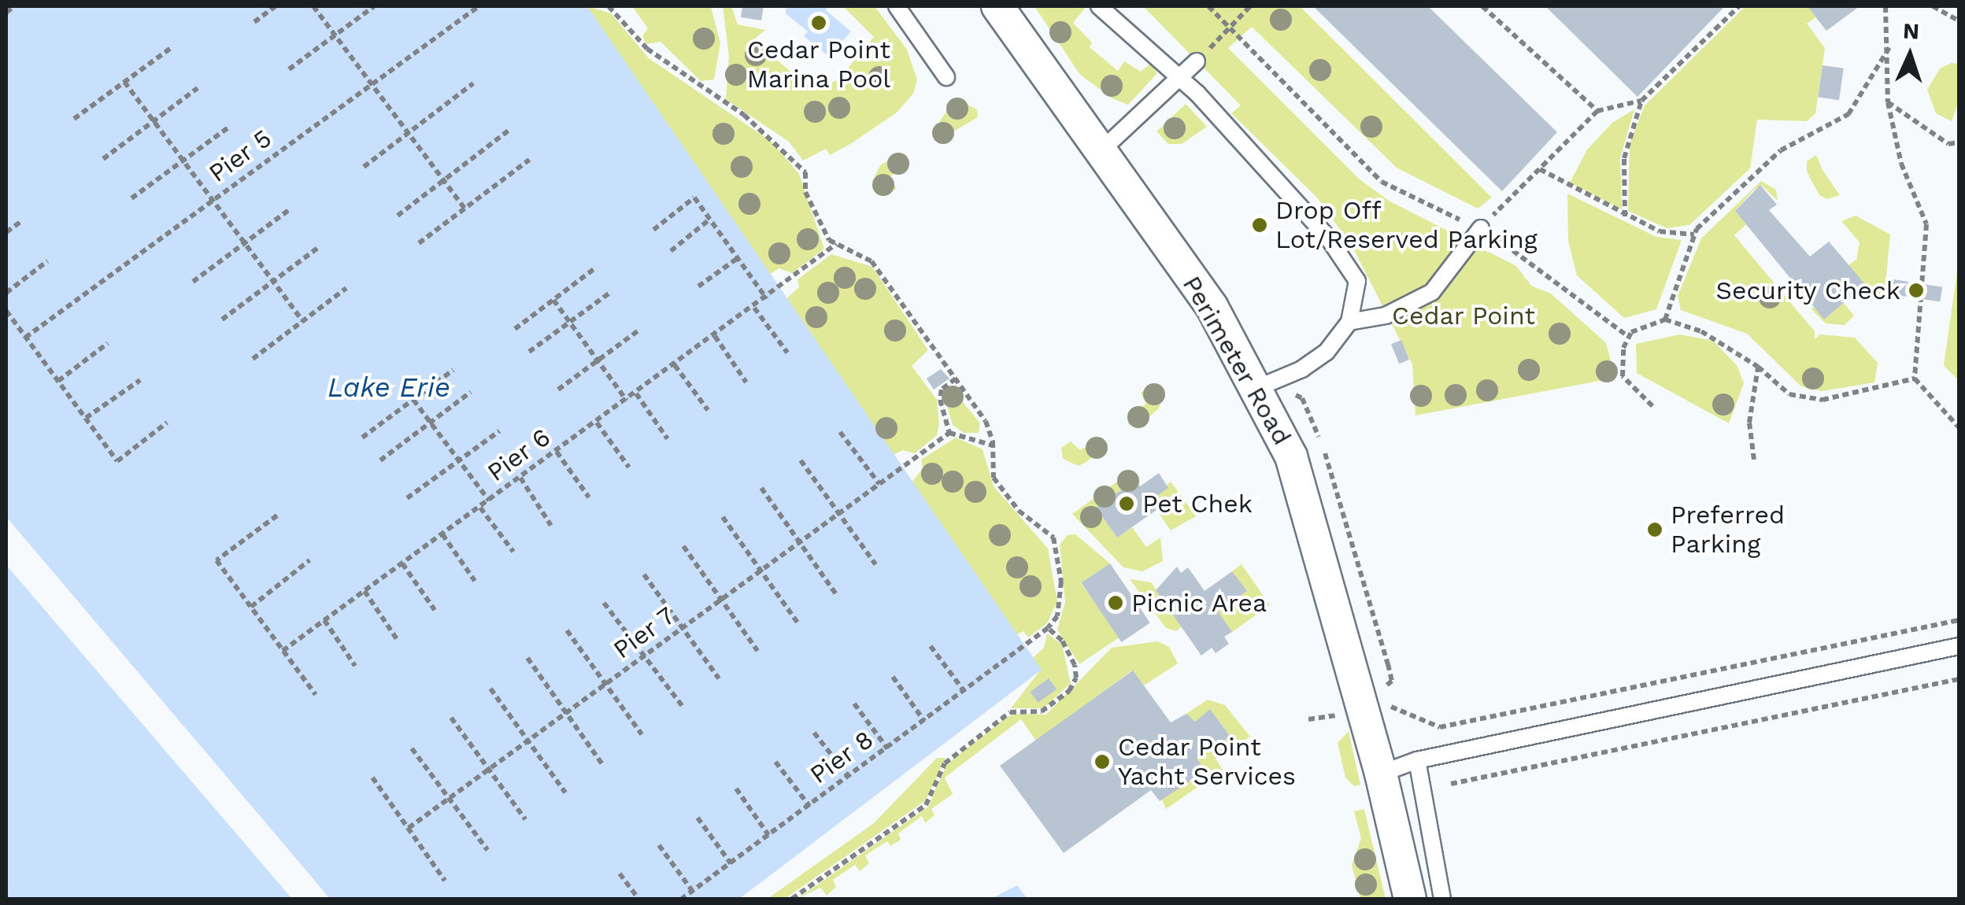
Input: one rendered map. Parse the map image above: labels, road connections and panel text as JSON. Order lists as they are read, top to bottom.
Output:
{
  "streets": {
    "street": ["Perimeter Road"],
    "path": [
      "Pier 5",
      "Pier 6",
      "Pier 7",
      "Pier 8"
    ]
  },
  "water": ["Lake Erie"],
  "parks": ["Cedar Point"],
  "places": [
    "Cedar Point Marina Pool",
    "Drop Off Lot/Reserved Parking",
    "Security Check",
    "Pet Chek",
    "Preferred Parking",
    "Picnic Area",
    "Cedar Point Yacht Services"
  ],
  "north": "top"
}
